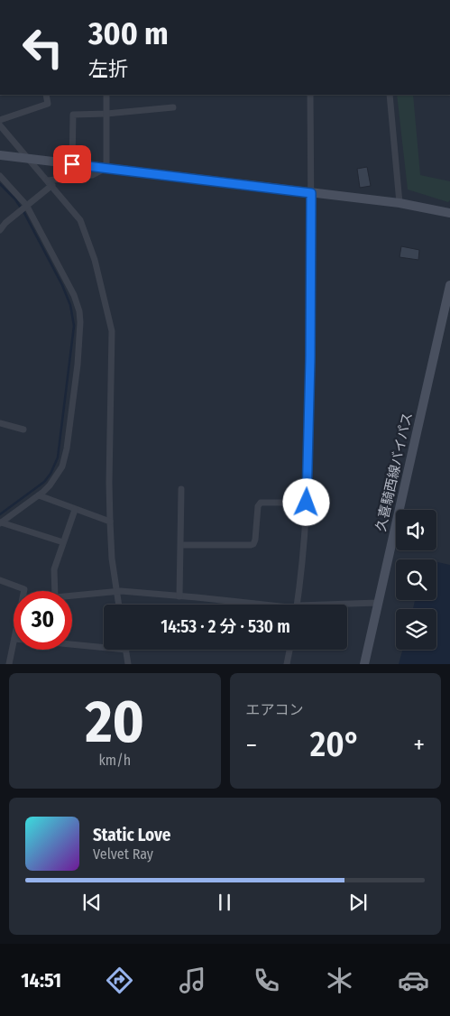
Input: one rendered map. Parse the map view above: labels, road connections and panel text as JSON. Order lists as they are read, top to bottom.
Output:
{
  "streets": {
    "street": ["久喜騎西線バイパス"]
  },
  "page": {
    "turn": ["300 m", "左折"],
    "limit": "30",
    "trip": "14:53 · 2 分 · 530 m",
    "tile": [
      ["20", "km/h"],
      "エアコン"
    ],
    "heat": ["−", "20°", "+"],
    "song": ["Static Love", "Velvet Ray"],
    "tabs": "14:51"
  }
}
